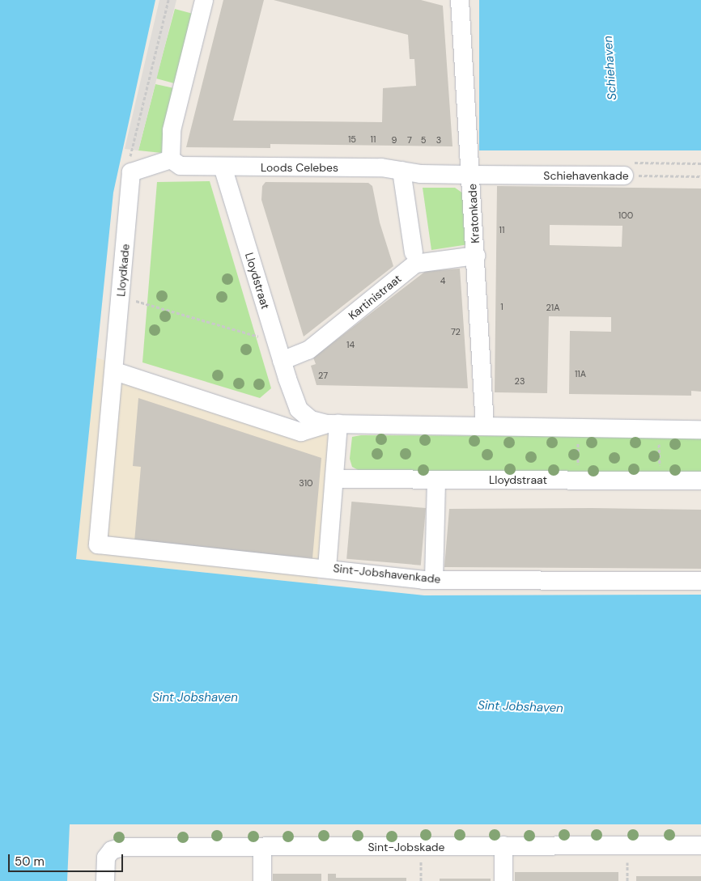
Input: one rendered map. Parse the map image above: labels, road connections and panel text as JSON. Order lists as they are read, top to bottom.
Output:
{
  "streets": {
    "street": [
      "Loods Celebes",
      "Schiehavenkade",
      "Kratonkade",
      "Lloydkade",
      "Lloydstraat",
      "Kartinistraat",
      "Sint-Jobshavenkade",
      "Sint-Jobskade"
    ]
  },
  "crossings": [
    ["Loods Celebes", "Schiehavenkade"],
    ["Loods Celebes", "Kratonkade"],
    ["Loods Celebes", "Lloydstraat"],
    ["Schiehavenkade", "Kratonkade"],
    ["Kratonkade", "Lloydstraat"],
    ["Kratonkade", "Kartinistraat"],
    ["Lloydkade", "Lloydstraat"],
    ["Lloydkade", "Sint-Jobshavenkade"],
    ["Lloydstraat", "Kartinistraat"]
  ],
  "water": ["Schiehaven", "Sint Jobshaven"],
  "house_numbers": [
    "15",
    "11",
    "9",
    "7",
    "5",
    "3",
    "100",
    "11",
    "4",
    "1",
    "21A",
    "72",
    "14",
    "11A",
    "27",
    "23",
    "310"
  ],
  "scale_bar": "50 m"
}
